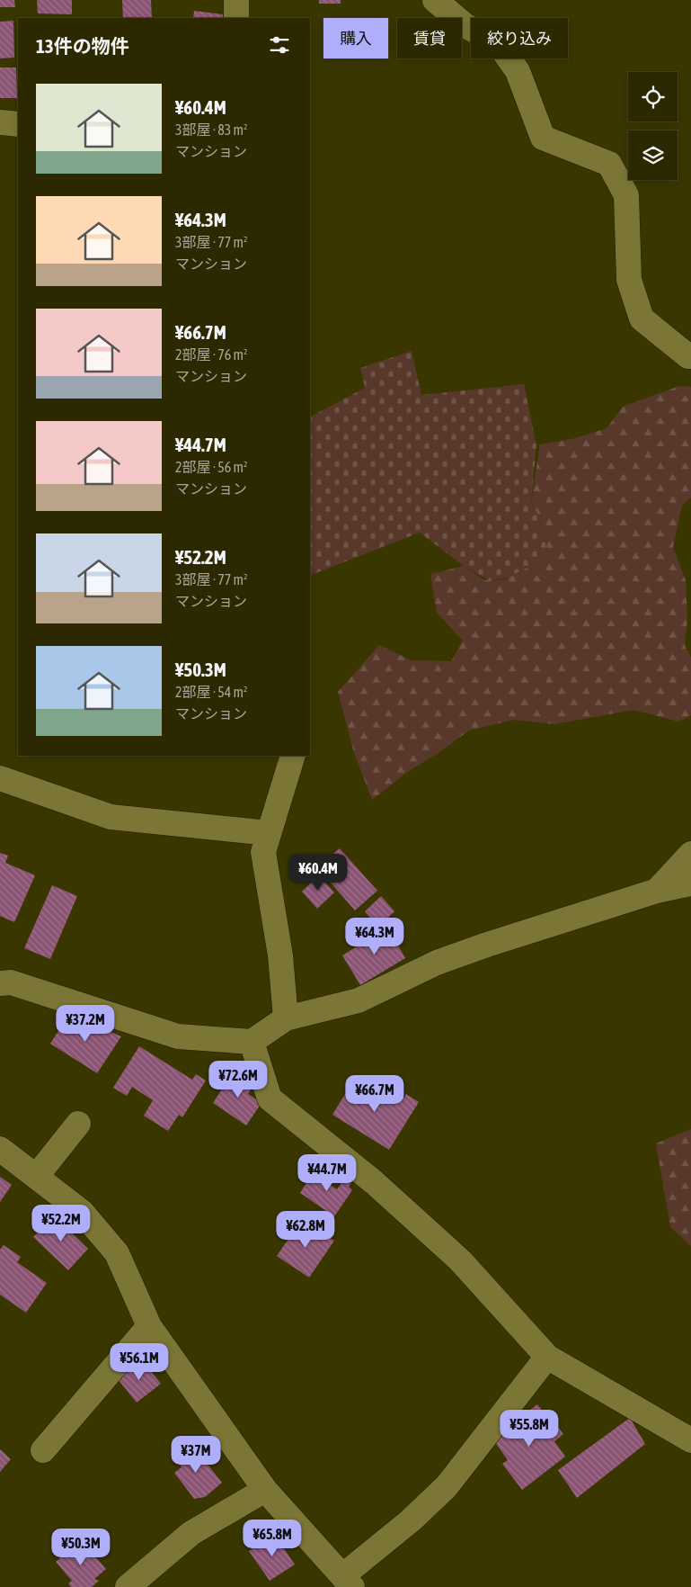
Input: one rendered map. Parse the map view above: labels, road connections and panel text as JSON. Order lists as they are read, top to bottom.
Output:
{
  "page": {
    "chip": ["購入", "賃貸", "絞り込み"],
    "heading": "13件の物件",
    "list": [
      {
        "name": "¥60.4M",
        "note": "3部屋 · 83 m² · マンション"
      },
      {
        "name": "¥64.3M",
        "note": "3部屋 · 77 m² · マンション"
      },
      {
        "name": "¥66.7M",
        "note": "2部屋 · 76 m² · マンション"
      },
      {
        "name": "¥44.7M",
        "note": "2部屋 · 56 m² · マンション"
      },
      {
        "name": "¥52.2M",
        "note": "3部屋 · 77 m² · マンション"
      },
      {
        "name": "¥50.3M",
        "note": "2部屋 · 54 m² · マンション"
      }
    ],
    "price": [
      "¥60.4M",
      "¥64.3M",
      "¥37.2M",
      "¥72.6M",
      "¥66.7M",
      "¥44.7M",
      "¥52.2M",
      "¥62.8M",
      "¥56.1M",
      "¥55.8M",
      "¥37M",
      "¥65.8M",
      "¥50.3M"
    ]
  }
}
